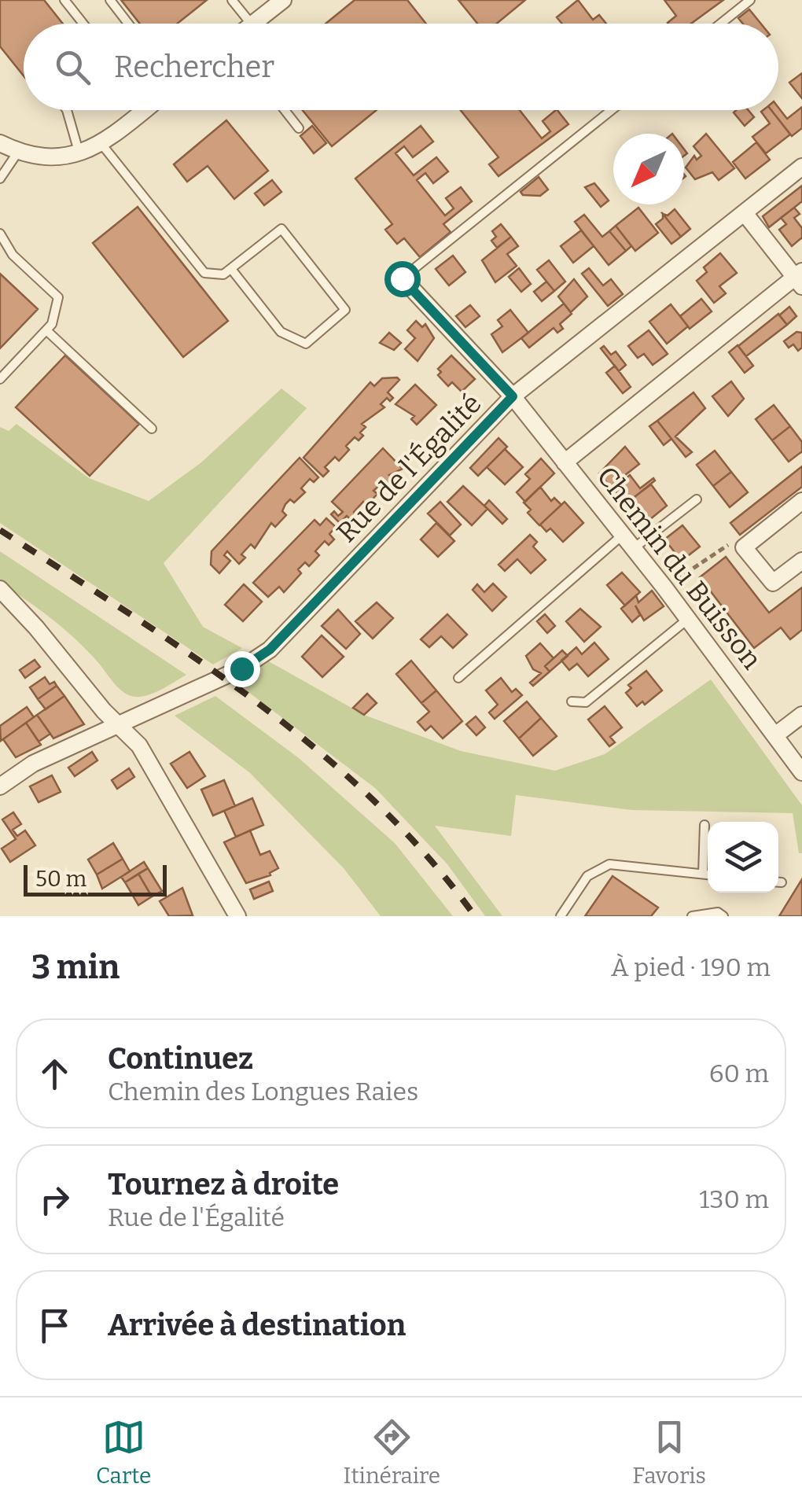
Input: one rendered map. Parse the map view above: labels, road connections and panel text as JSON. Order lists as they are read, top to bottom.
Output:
{
  "streets": {
    "street": ["Rue de l'Égalité", "Chemin du Buisson"]
  },
  "crossings": [
    ["Rue de l'Égalité", "Chemin du Buisson"]
  ],
  "scale_bar": "50 m",
  "north": "bottom left",
  "page": {
    "search": "Rechercher",
    "scale": "50 m",
    "heading": ["3 min", "À pied · 190 m"],
    "list": [
      ["Continuez", "Chemin des Longues Raies", "60 m"],
      ["Tournez à droite", "Rue de l'Égalité", "130 m"],
      "Arrivée à destination"
    ],
    "nav": ["Carte", "Itinéraire", "Favoris"]
  }
}
